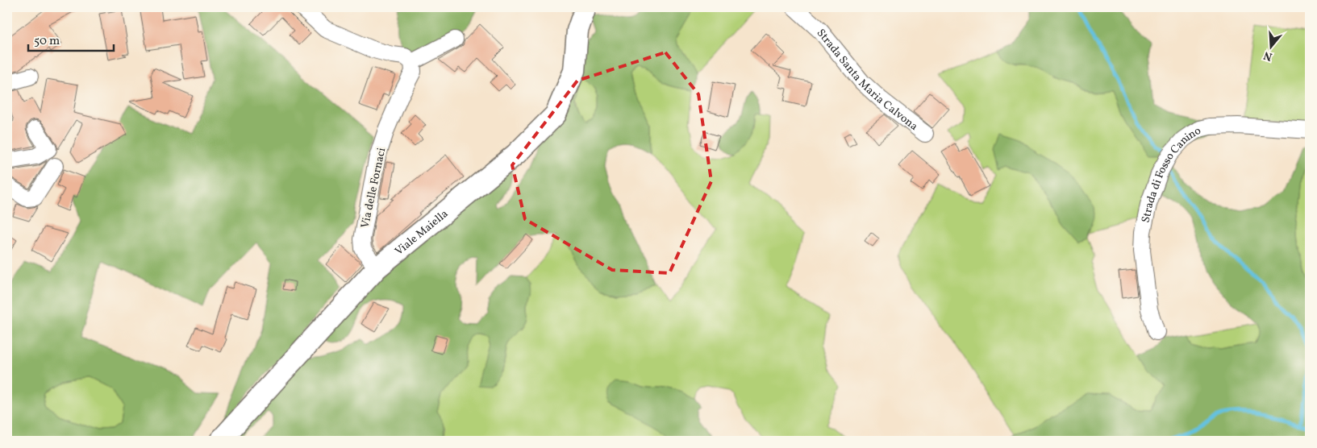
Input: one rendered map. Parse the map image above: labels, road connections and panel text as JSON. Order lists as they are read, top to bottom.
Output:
{
  "streets": {
    "main road": ["Viale Maiella"],
    "street": ["Strada Santa Maria Calvona", "Strada di Fosso Canino", "Via delle Fornaci"]
  },
  "crossings": [
    ["Via delle Fornaci", "Viale Maiella"]
  ],
  "scale_bar": "50 m",
  "north": "bottom"
}
